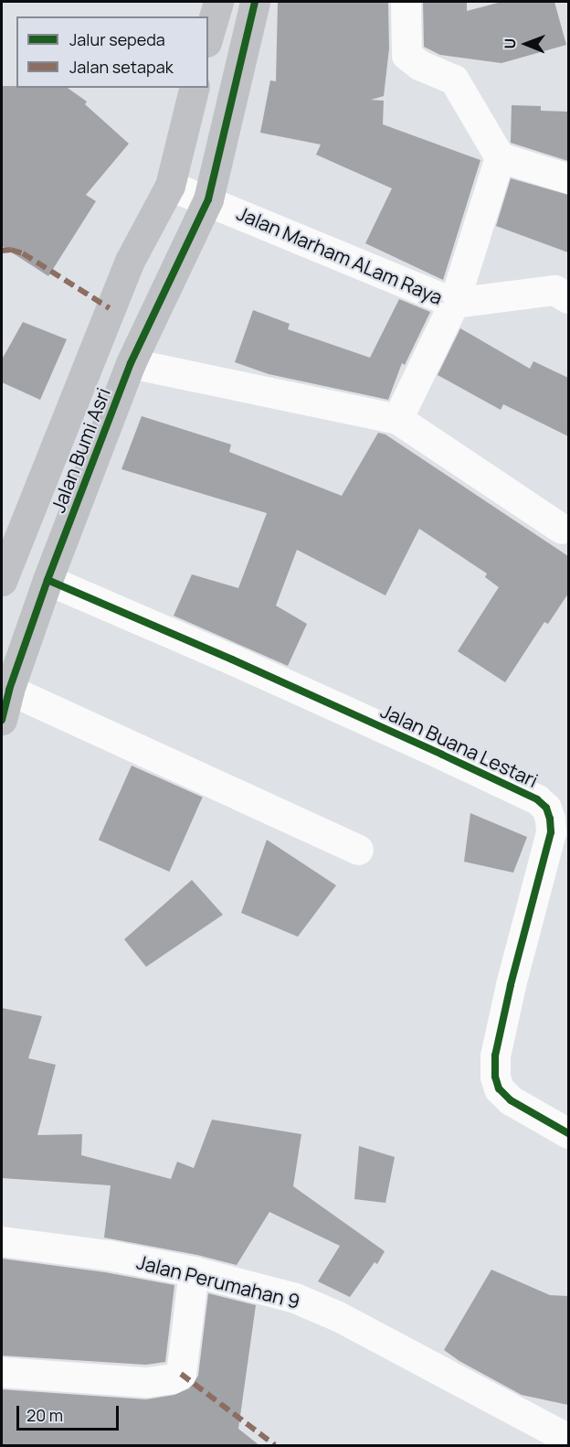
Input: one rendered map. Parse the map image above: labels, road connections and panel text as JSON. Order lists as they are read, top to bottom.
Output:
{
  "streets": {
    "street": [
      "Jalan Marham ALam Raya",
      "Jalan Bumi Asri",
      "Jalan Buana Lestari",
      "Jalan Perumahan 9"
    ]
  },
  "crossings": [
    ["Jalan Marham ALam Raya", "Jalan Bumi Asri"],
    ["Jalan Bumi Asri", "Jalan Buana Lestari"]
  ],
  "legend": ["Jalur sepeda", "Jalan setapak"],
  "scale_bar": "20 m",
  "north": "left"
}
